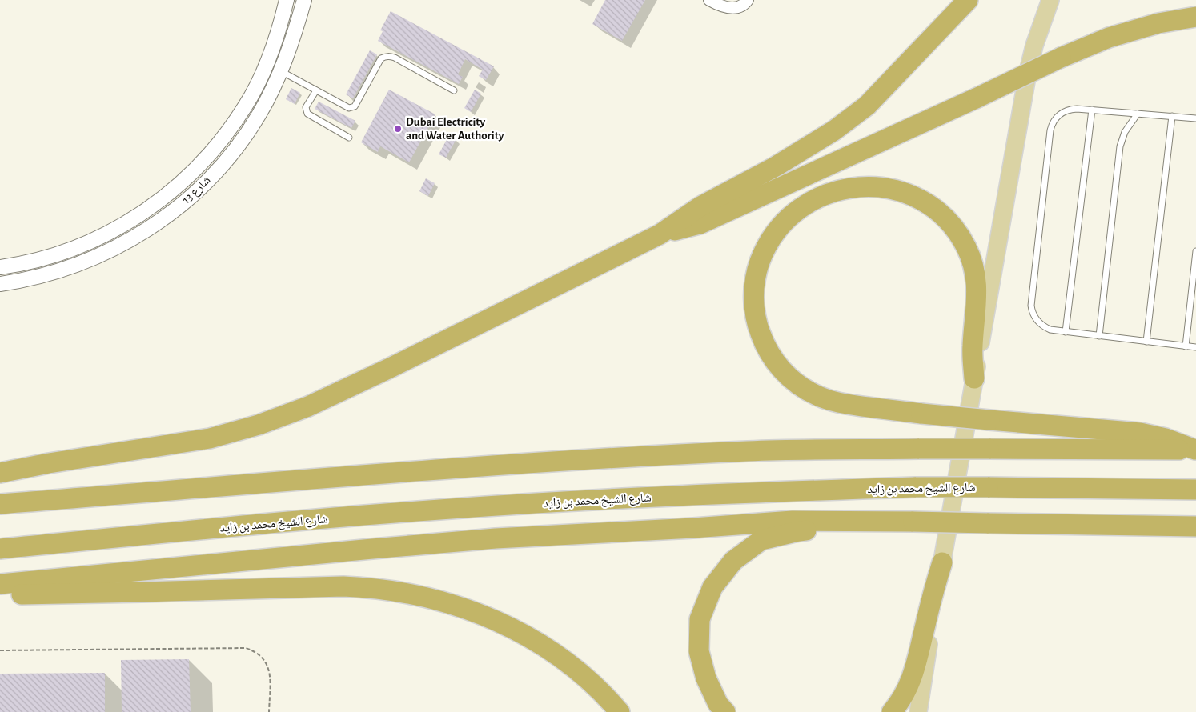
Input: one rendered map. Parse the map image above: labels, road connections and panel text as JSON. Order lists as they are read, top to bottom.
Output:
{
  "streets": {
    "highway": ["شارع الشيخ محمد بن زايد"],
    "street": ["شارع 13"]
  },
  "places": ["Dubai Electricity and Water Authority"]
}
